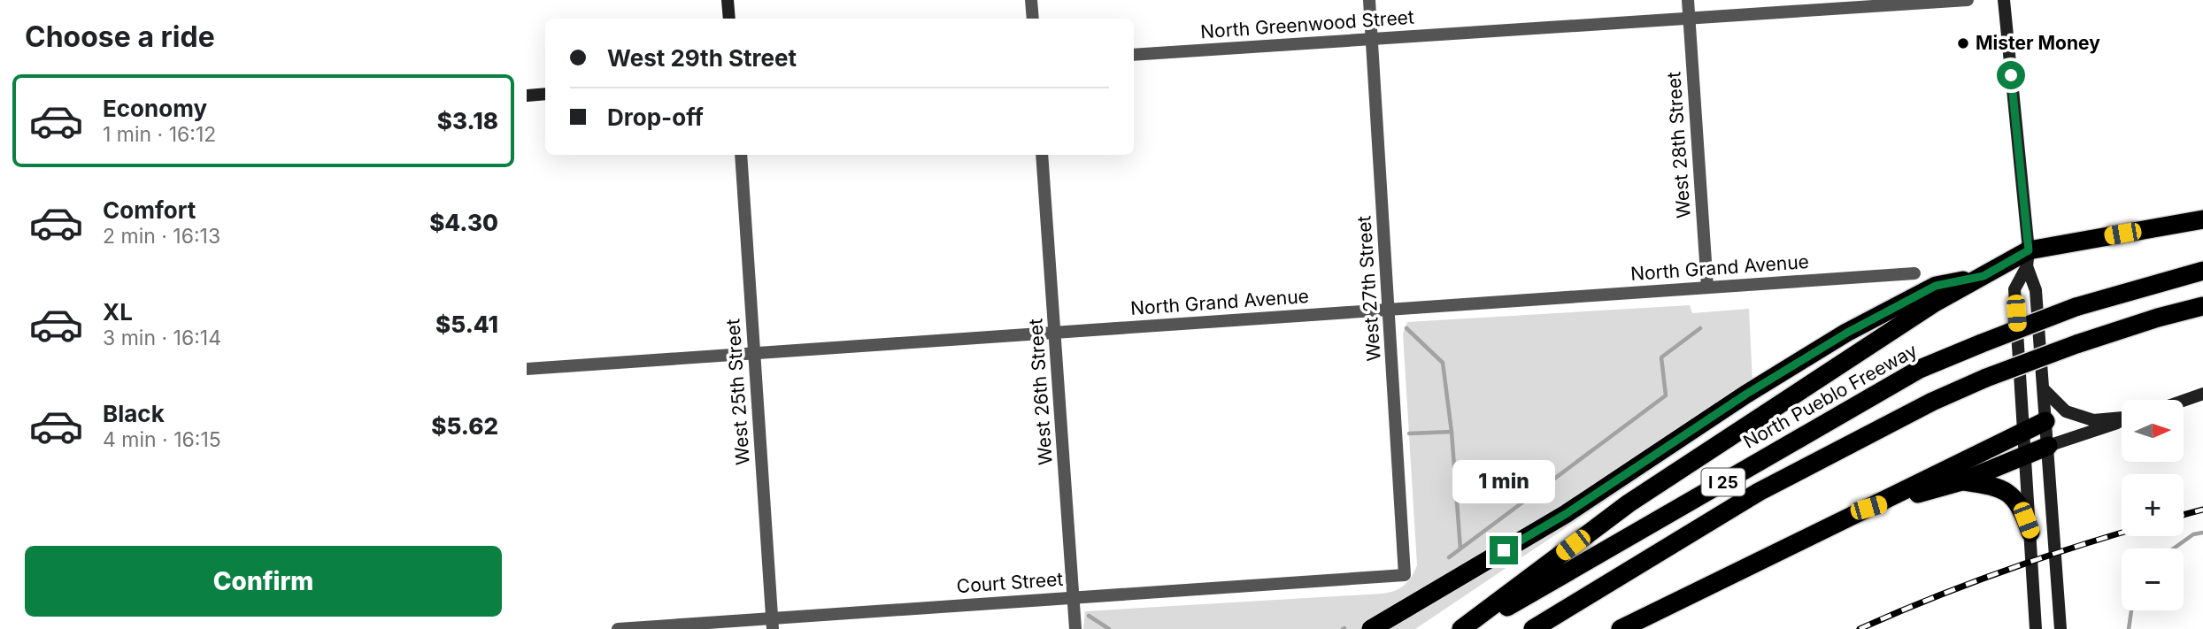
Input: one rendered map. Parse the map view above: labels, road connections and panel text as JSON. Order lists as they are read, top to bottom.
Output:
{
  "streets": {
    "highway": ["North Pueblo Freeway", "I 25"],
    "street": [
      "North Greenwood Street",
      "West 28th Street",
      "North Grand Avenue",
      "West 27th Street",
      "West 25th Street",
      "West 26th Street",
      "Court Street"
    ]
  },
  "crossings": [
    ["North Greenwood Street", "West 28th Street"],
    ["North Greenwood Street", "West 27th Street"],
    ["West 28th Street", "North Grand Avenue"],
    ["North Grand Avenue", "West 27th Street"],
    ["North Grand Avenue", "West 25th Street"],
    ["North Grand Avenue", "West 26th Street"],
    ["West 27th Street", "Court Street"],
    ["West 25th Street", "Court Street"],
    ["West 26th Street", "Court Street"]
  ],
  "places": ["Mister Money"],
  "north": "right",
  "page": {
    "heading": "Choose a ride",
    "banner": ["West 29th Street", "Drop-off"],
    "list": [
      {
        "name": "Economy",
        "note": "1 min · 16:12",
        "value": "$3.18"
      },
      {
        "name": "Comfort",
        "note": "2 min · 16:13",
        "value": "$4.30"
      },
      {
        "name": "XL",
        "note": "3 min · 16:14",
        "value": "$5.41"
      },
      {
        "name": "Black",
        "note": "4 min · 16:15",
        "value": "$5.62"
      }
    ],
    "map_buttons": ["+", "−"],
    "bubble": "1 min",
    "buttons": "Confirm"
  }
}
